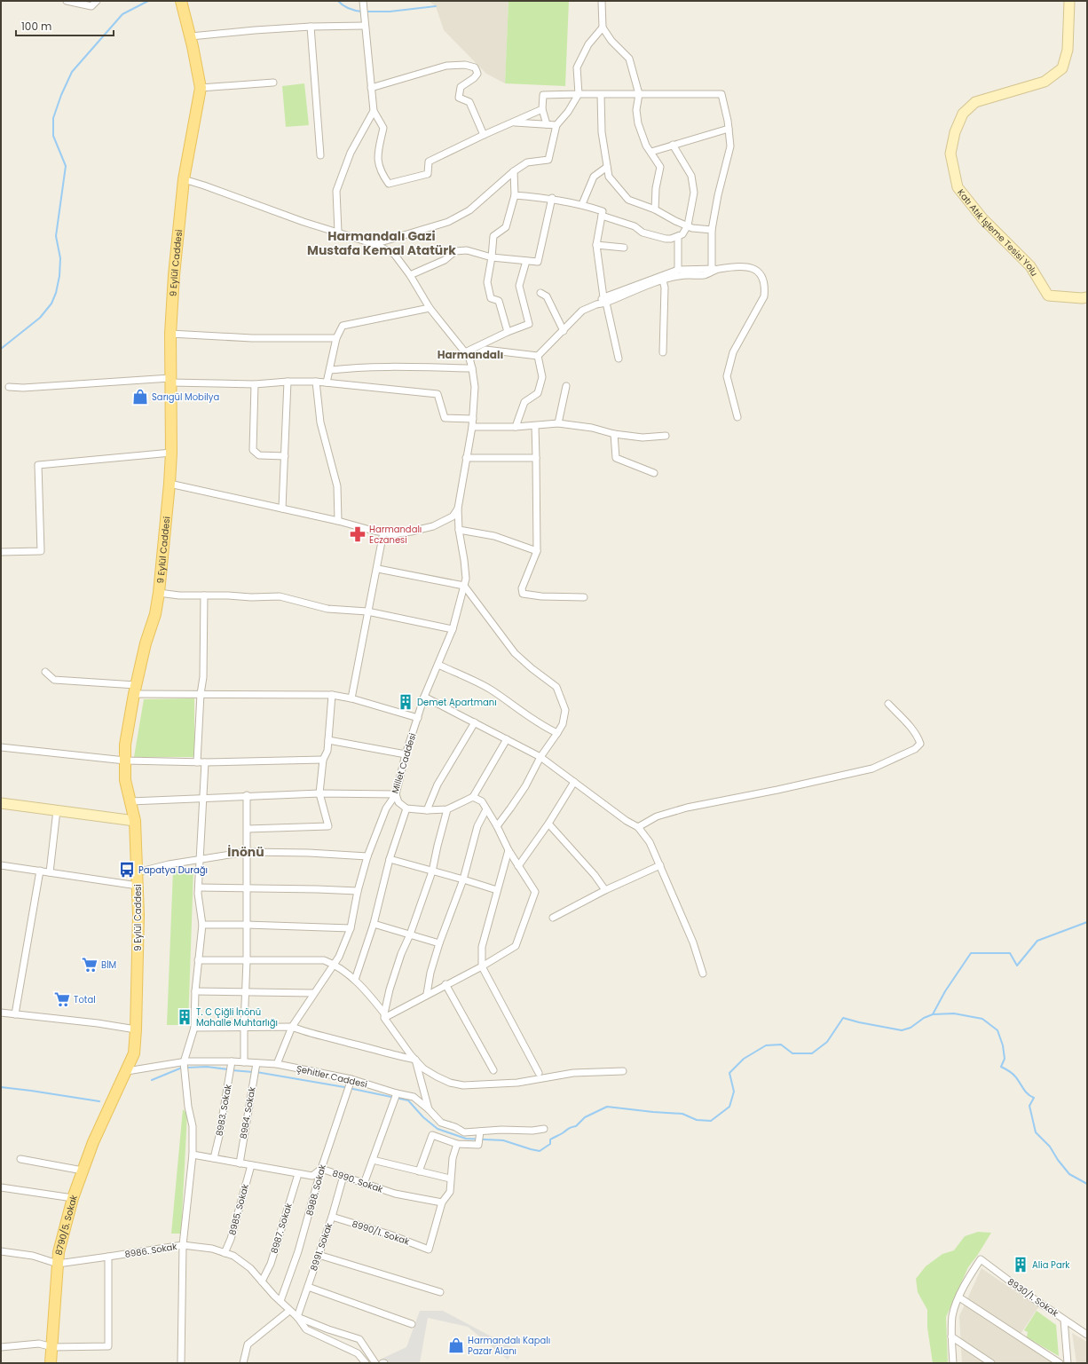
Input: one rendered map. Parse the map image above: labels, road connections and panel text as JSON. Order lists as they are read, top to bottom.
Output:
{
  "streets": {
    "main road": ["9 Eylül Caddesi", "8790/5. Sokak"],
    "street": [
      "Katı Atık İşleme Tesisi Yolu",
      "Millet Caddesi",
      "Şehitler Caddesi",
      "8983. Sokak",
      "8984. Sokak",
      "8990. Sokak",
      "8988. Sokak",
      "8985. Sokak",
      "8987. Sokak",
      "8990/1. Sokak",
      "8991. Sokak",
      "8986. Sokak",
      "8930/1. Sokak"
    ]
  },
  "crossings": [
    ["9 Eylül Caddesi", "Millet Caddesi"],
    ["9 Eylül Caddesi", "Şehitler Caddesi"],
    ["9 Eylül Caddesi", "8790/5. Sokak"],
    ["Millet Caddesi", "Şehitler Caddesi"],
    ["Şehitler Caddesi", "8983. Sokak"],
    ["Şehitler Caddesi", "8984. Sokak"],
    ["Şehitler Caddesi", "8988. Sokak"],
    ["8983. Sokak", "8990. Sokak"],
    ["8984. Sokak", "8990. Sokak"],
    ["8990. Sokak", "8988. Sokak"],
    ["8990. Sokak", "8985. Sokak"],
    ["8990. Sokak", "8987. Sokak"],
    ["8990. Sokak", "8990/1. Sokak"],
    ["8990. Sokak", "8991. Sokak"],
    ["8988. Sokak", "8986. Sokak"],
    ["8985. Sokak", "8986. Sokak"],
    ["8790/5. Sokak", "8986. Sokak"],
    ["8987. Sokak", "8986. Sokak"],
    ["8990/1. Sokak", "8991. Sokak"],
    ["8991. Sokak", "8986. Sokak"]
  ],
  "districts": ["Harmandalı Gazi Mustafa Kemal Atatürk", "Harmandalı", "İnönü"],
  "places": {
    "shop": ["Sarıgül Mobilya", "Harmandalı Kapalı Pazar Alanı"],
    "pharmacy": ["Harmandalı Eczanesi"],
    "building": ["Demet Apartmanı", "T. C Çiğli İnönü Mahalle Muhtarlığı", "Alia Park"],
    "bus stop": ["Papatya Durağı"],
    "supermarket": ["BİM", "Total"]
  },
  "scale_bar": "100 m"
}
